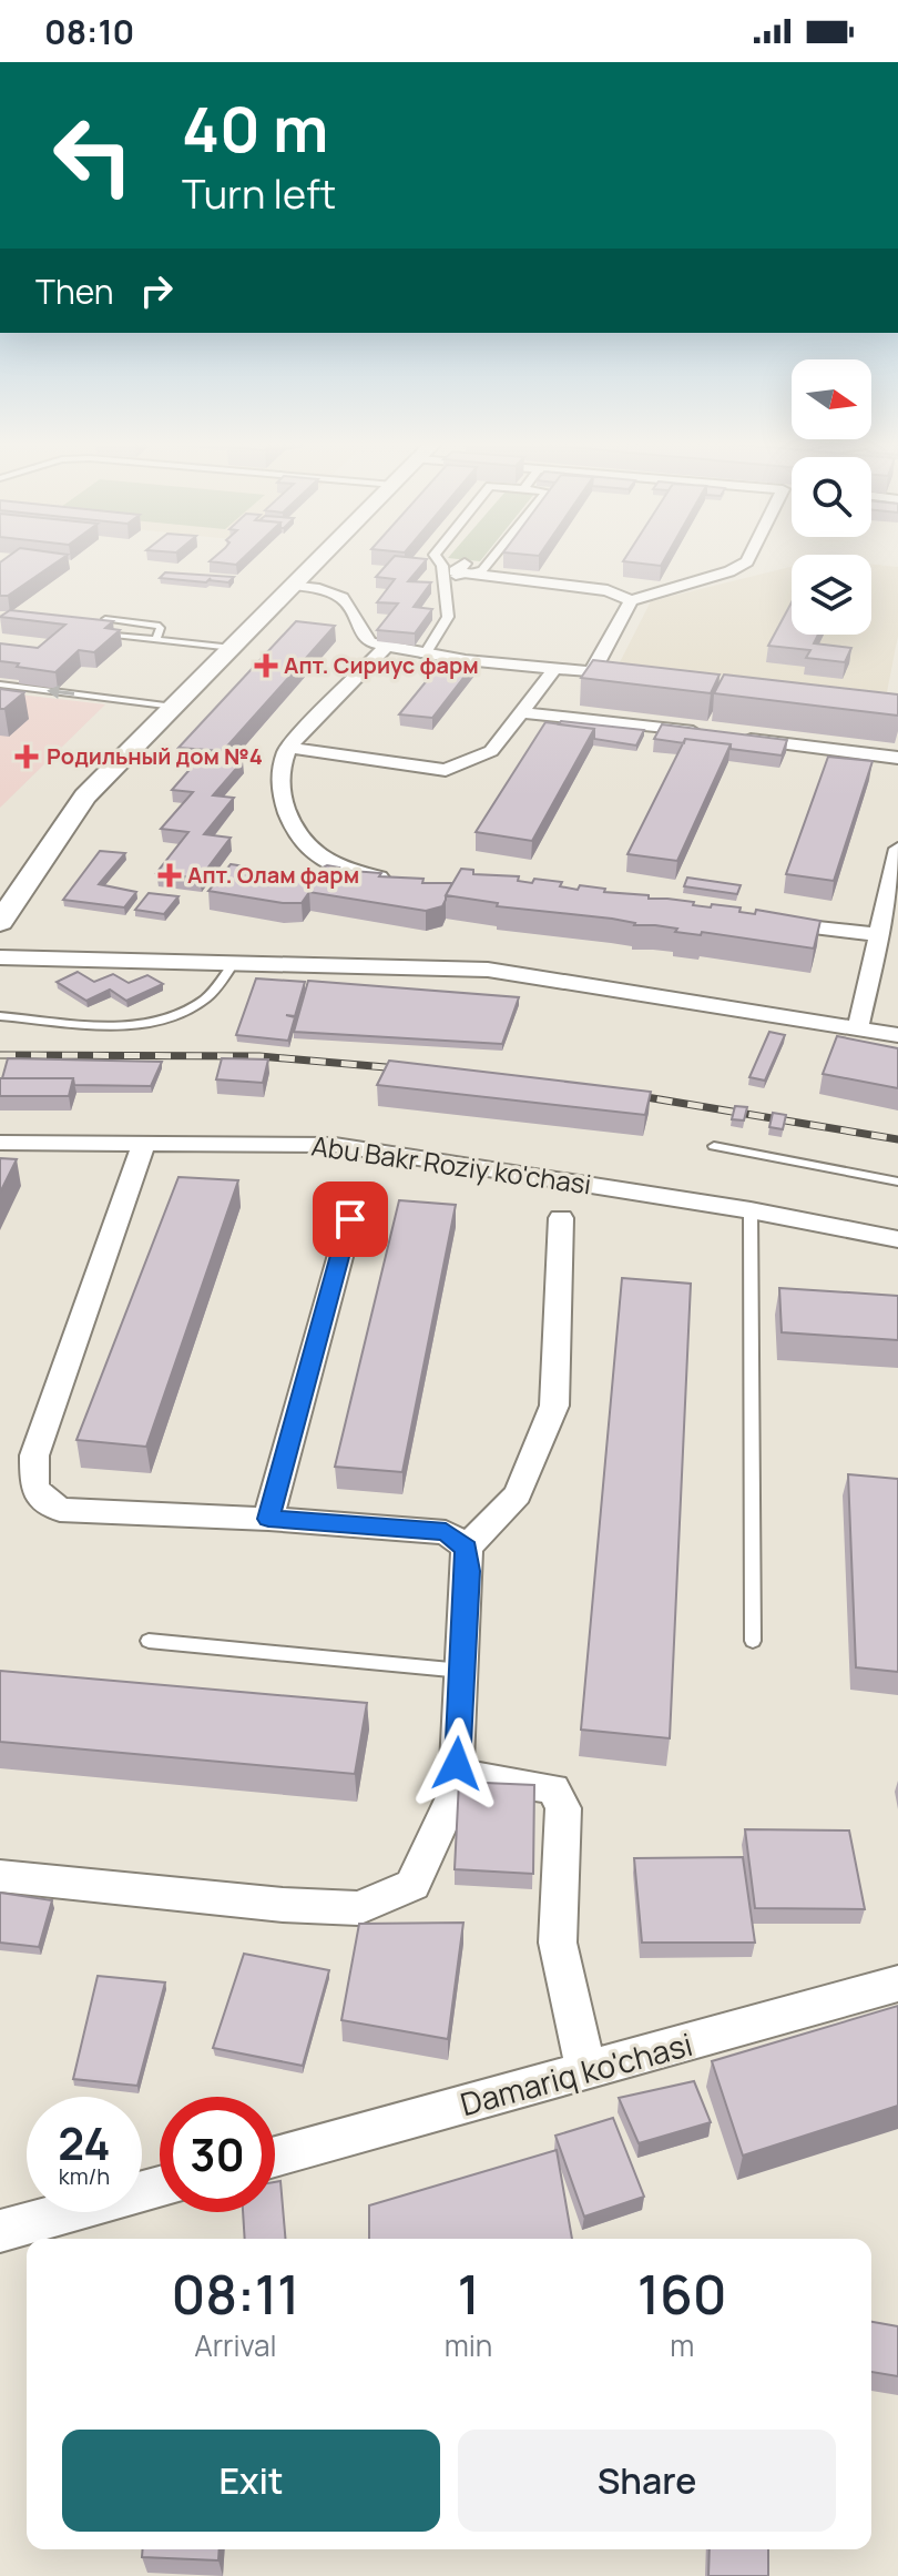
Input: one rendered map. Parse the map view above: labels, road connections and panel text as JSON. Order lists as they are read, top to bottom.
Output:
{
  "streets": {
    "street": ["Abu Bakr Roziy ko'chasi", "Damariq ko'chasi"]
  },
  "places": {
    "health": ["Апт. Сириус фарм", "Родильный дом №4", "Апт. Олам фарм"]
  },
  "north": "right",
  "page": {
    "status": "08:10",
    "turn": ["40 m", "Turn left"],
    "then": "Then",
    "speed": "24 km/h",
    "limit": "30",
    "eta": [
      "08:11",
      "Arrival",
      "1",
      "min",
      "160",
      "m"
    ],
    "buttons": ["Exit", "Share"]
  }
}
